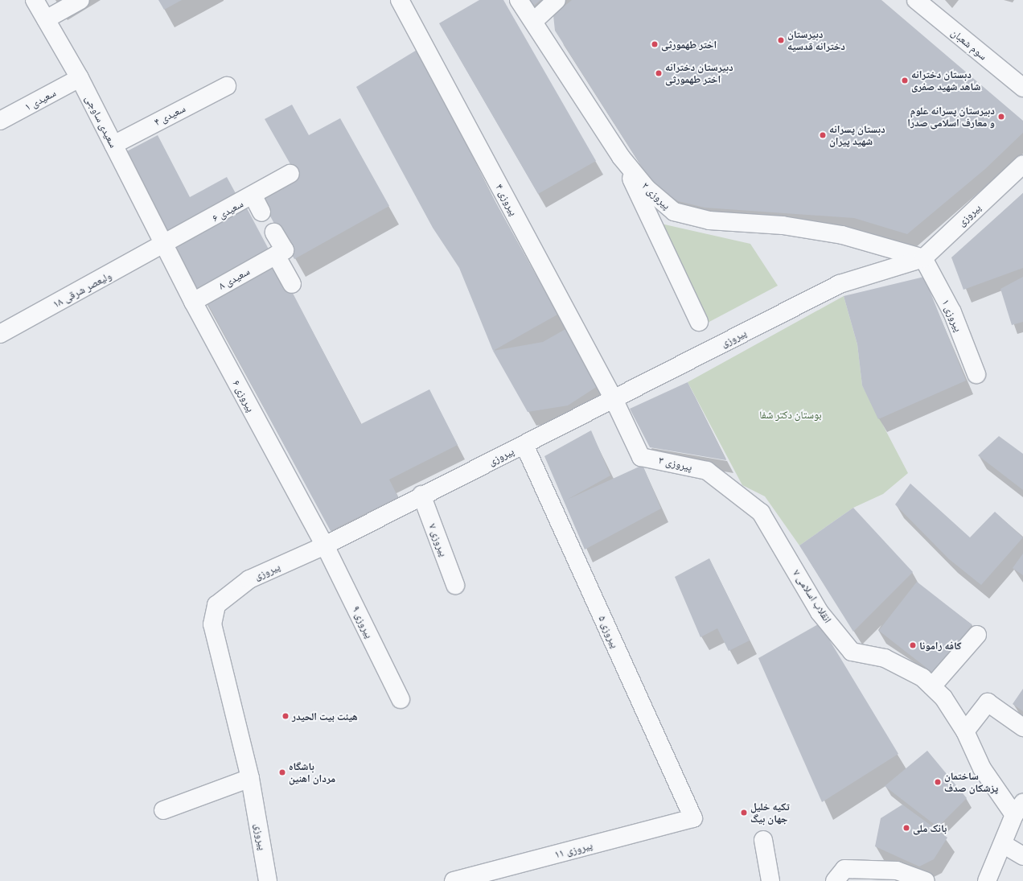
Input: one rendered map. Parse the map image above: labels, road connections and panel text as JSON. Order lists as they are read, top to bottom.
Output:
{
  "streets": {
    "street": [
      "سوم شعبان",
      "سعیدی ۱",
      "سعیدی ۴",
      "سعیدی ساوجی",
      "پیروزی ۲",
      "پیروزی ۴",
      "سعیدی ۶",
      "پیروزی",
      "سعیدی ۸",
      "ولیعصر شرقی ۱۸",
      "پیروزی ۱",
      "پیروزی ۶",
      "پیروزی ۳",
      "پیروزی ۷",
      "انقلاب اسلامی ۷",
      "پیروزی ۹",
      "پیروزی ۵",
      "پیروزی ۱۱"
    ]
  },
  "crossings": [
    ["سعیدی ۱", "سعیدی ساوجی"],
    ["سعیدی ۴", "سعیدی ساوجی"],
    ["سعیدی ساوجی", "سعیدی ۶"],
    ["سعیدی ساوجی", "ولیعصر شرقی ۱۸"],
    ["سعیدی ساوجی", "پیروزی ۶"],
    ["پیروزی ۲", "پیروزی"],
    ["پیروزی ۲", "پیروزی ۱"],
    ["پیروزی ۴", "پیروزی"],
    ["پیروزی ۴", "پیروزی ۳"],
    ["سعیدی ۶", "ولیعصر شرقی ۱۸"],
    ["سعیدی ۶", "پیروزی ۶"],
    ["پیروزی", "پیروزی ۱"],
    ["پیروزی", "پیروزی ۶"],
    ["پیروزی", "پیروزی ۳"],
    ["پیروزی", "پیروزی ۷"],
    ["پیروزی", "پیروزی ۹"],
    ["پیروزی", "پیروزی ۵"],
    ["سعیدی ۸", "پیروزی ۶"],
    ["ولیعصر شرقی ۱۸", "پیروزی ۶"],
    ["پیروزی ۶", "پیروزی ۹"],
    ["پیروزی ۳", "انقلاب اسلامی ۷"],
    ["پیروزی ۵", "پیروزی ۱۱"]
  ],
  "parks": ["بوستان دکتر شفا"],
  "places": [
    "دبیرستان دخترانه قدسیه",
    "اختر طهمورثی",
    "دبیرستان دخترانه اختر طهمورثی",
    "دبستان دخترانه شاهد شهید صفری",
    "دبیرستان پسرانه علوم و معارف اسلامی صدرا",
    "دبستان پسرانه شهید پیران",
    "کافه رامونا",
    "هیئت بیت الحیدر",
    "باشگاه مردان اهنین",
    "ساختمان پزشکان صدف",
    "تکیه خلیل جهان بیگ",
    "بانک ملی"
  ]
}
